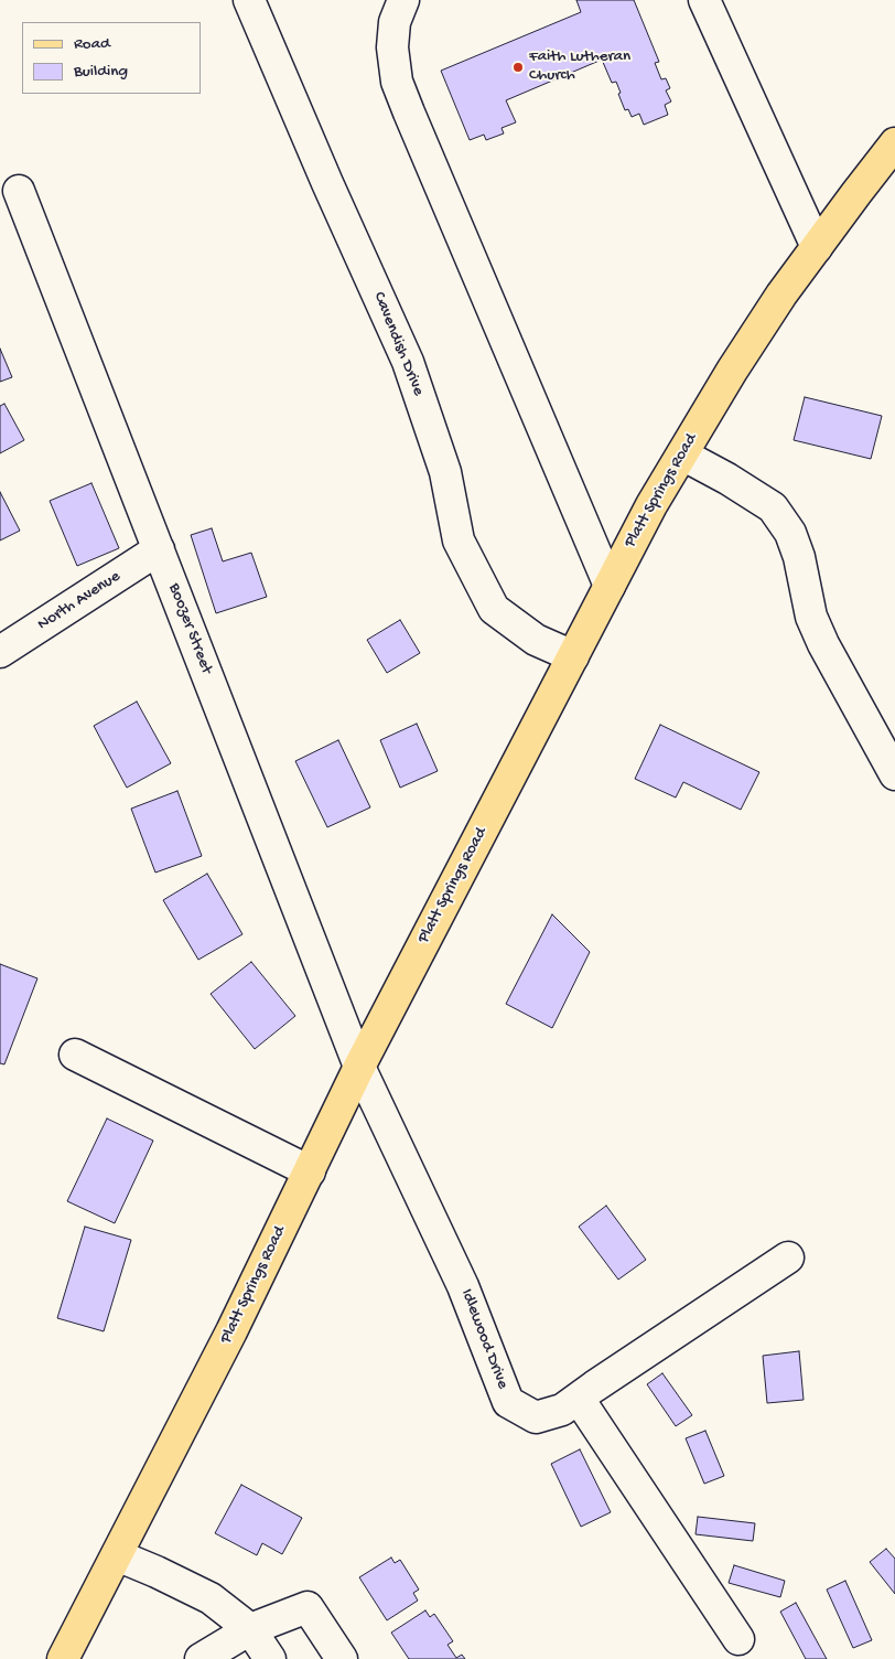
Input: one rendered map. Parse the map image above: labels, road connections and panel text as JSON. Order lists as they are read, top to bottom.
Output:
{
  "streets": {
    "main road": ["Platt Springs Road"],
    "street": [
      "Cavendish Drive",
      "North Avenue",
      "Boozer Street",
      "Idlewood Drive"
    ]
  },
  "crossings": [
    ["Cavendish Drive", "Platt Springs Road"],
    ["Platt Springs Road", "Boozer Street"],
    ["Platt Springs Road", "Idlewood Drive"],
    ["North Avenue", "Boozer Street"],
    ["Boozer Street", "Idlewood Drive"]
  ],
  "places": ["Faith Lutheran Church"],
  "legend": ["Road", "Building"]
}
